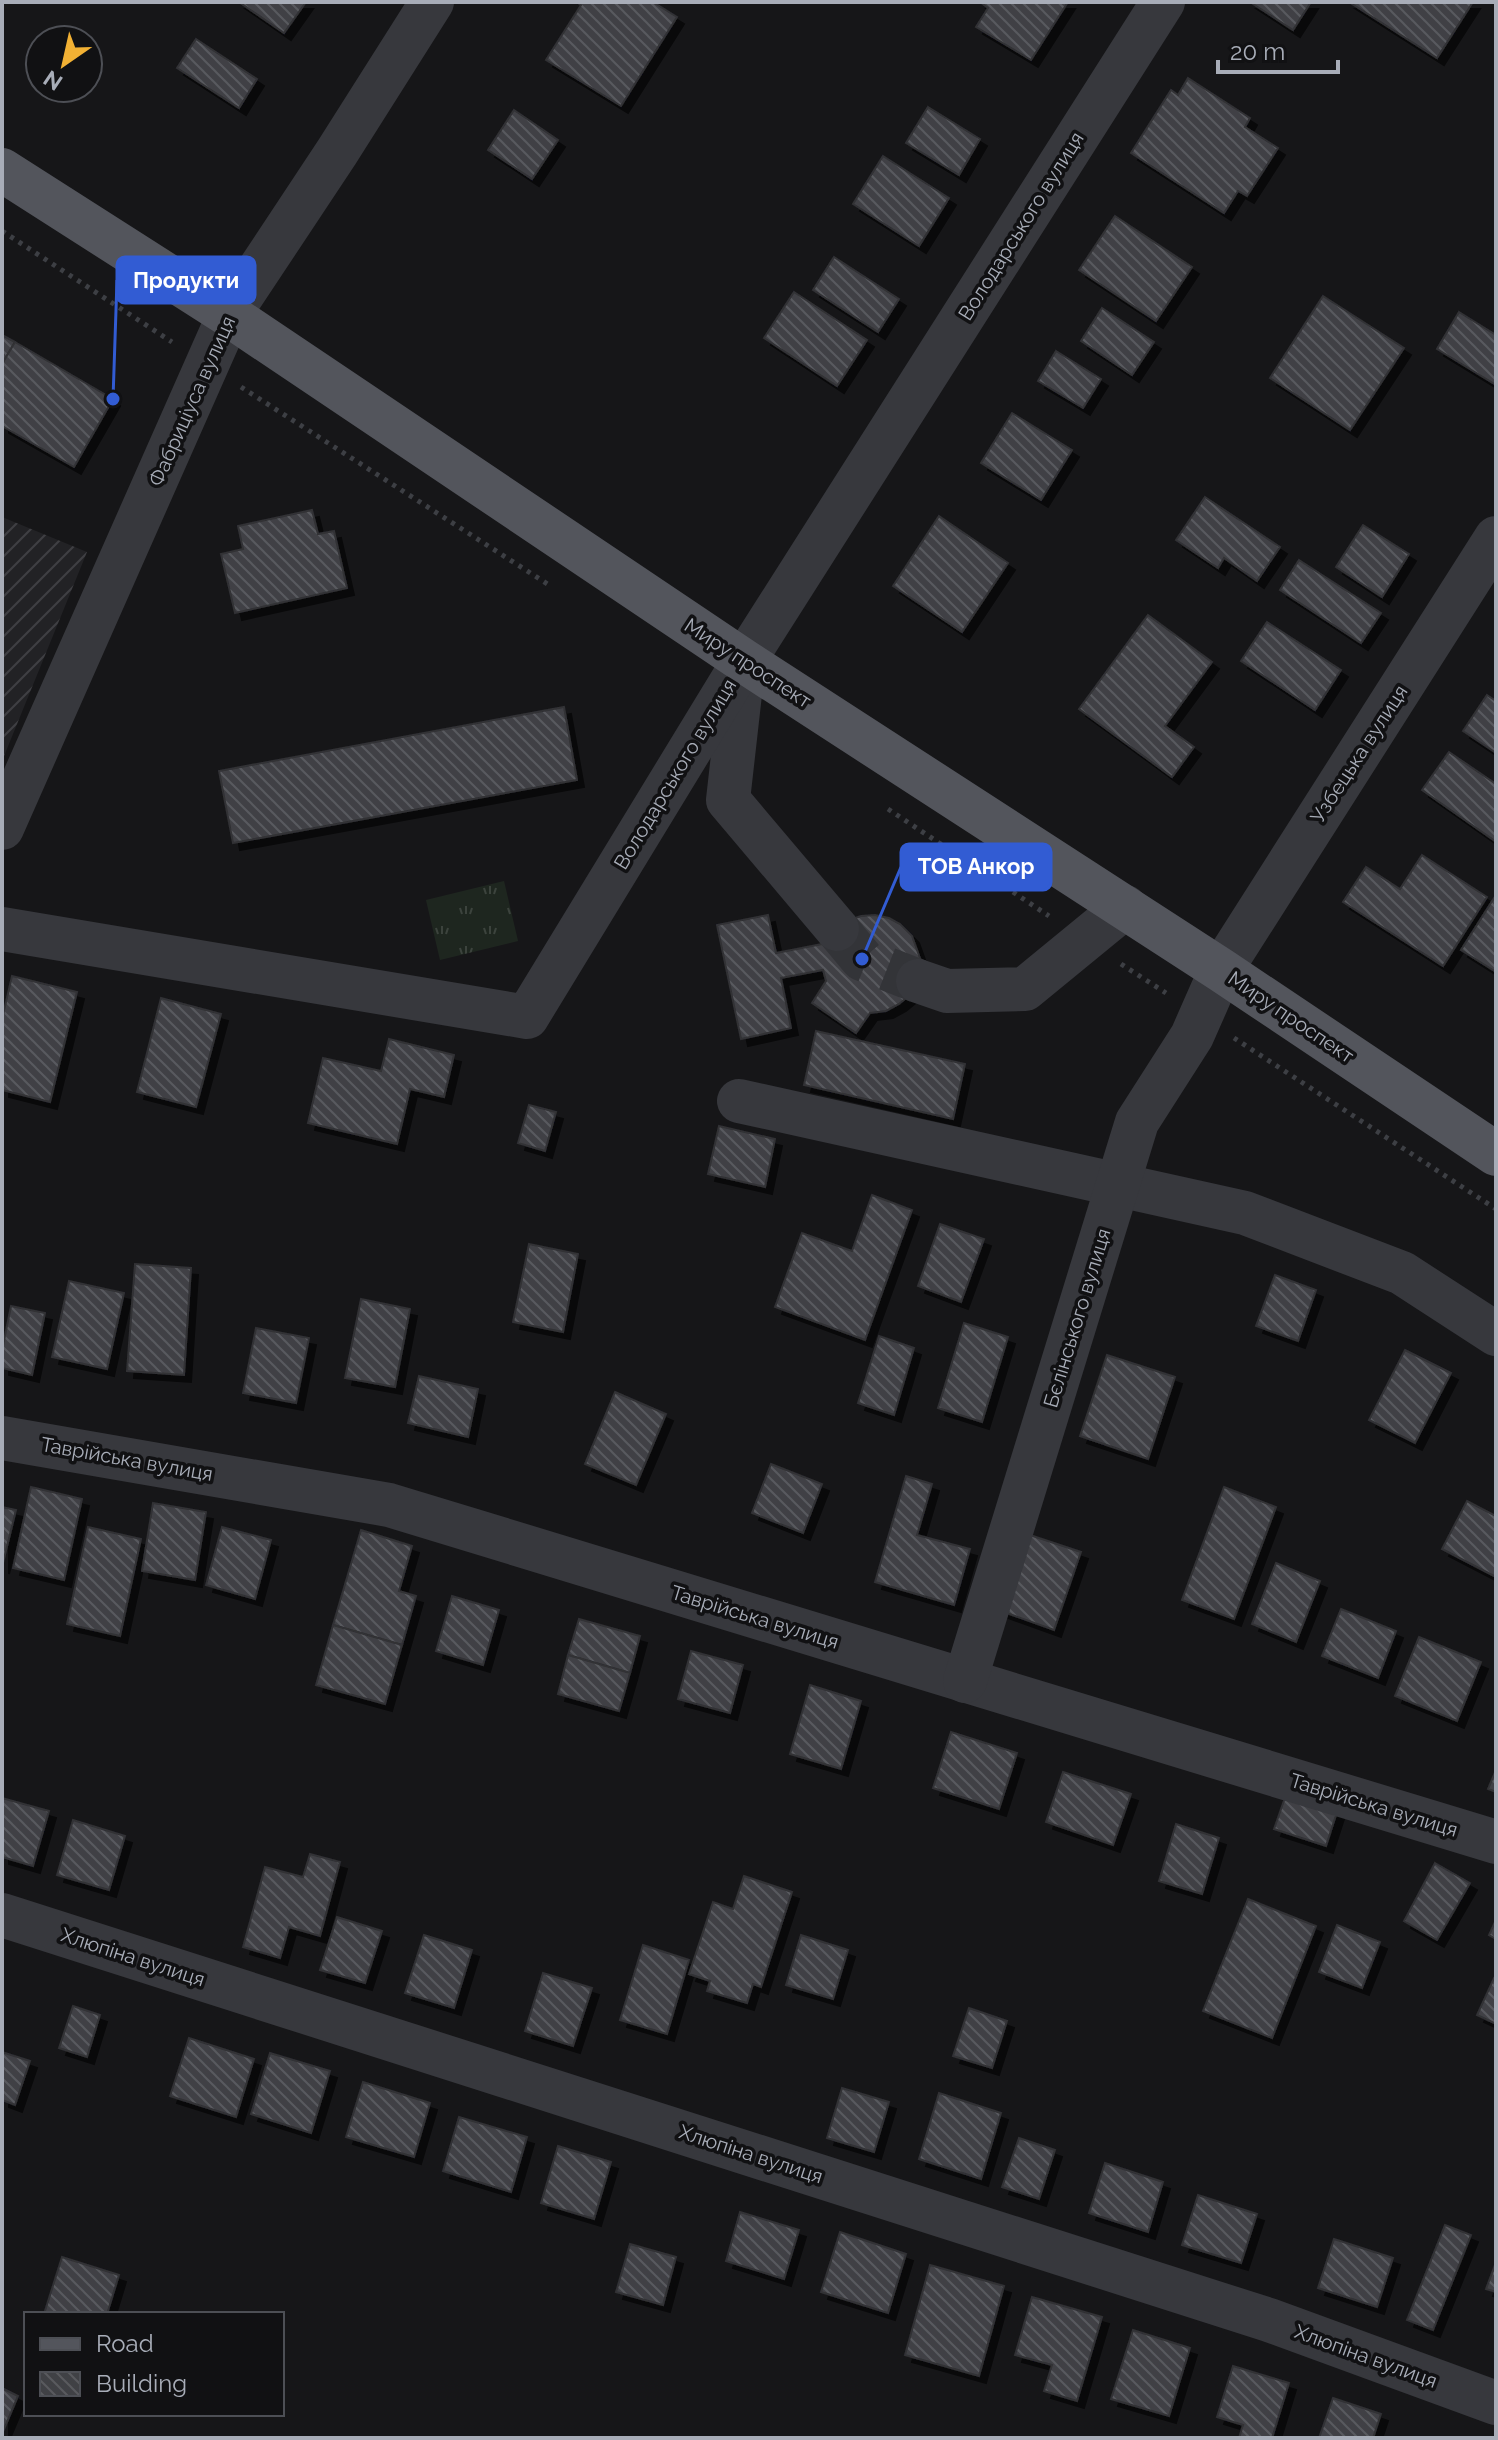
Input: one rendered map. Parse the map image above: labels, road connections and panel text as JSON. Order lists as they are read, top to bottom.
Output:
{
  "streets": {
    "main road": ["Миру проспект"],
    "street": [
      "Володарського вулиця",
      "Фабриціуса вулиця",
      "Узбецька вулиця",
      "Бєлінського вулиця",
      "Таврійська вулиця",
      "Хлюпіна вулиця"
    ]
  },
  "crossings": [
    ["Володарського вулиця", "Миру проспект"],
    ["Фабриціуса вулиця", "Миру проспект"],
    ["Миру проспект", "Узбецька вулиця"],
    ["Миру проспект", "Бєлінського вулиця"],
    ["Узбецька вулиця", "Бєлінського вулиця"],
    ["Бєлінського вулиця", "Таврійська вулиця"]
  ],
  "places": ["Продукти", "ТОВ Анкор"],
  "legend": ["Road", "Building"],
  "scale_bar": "20 m",
  "north": "bottom left"
}
